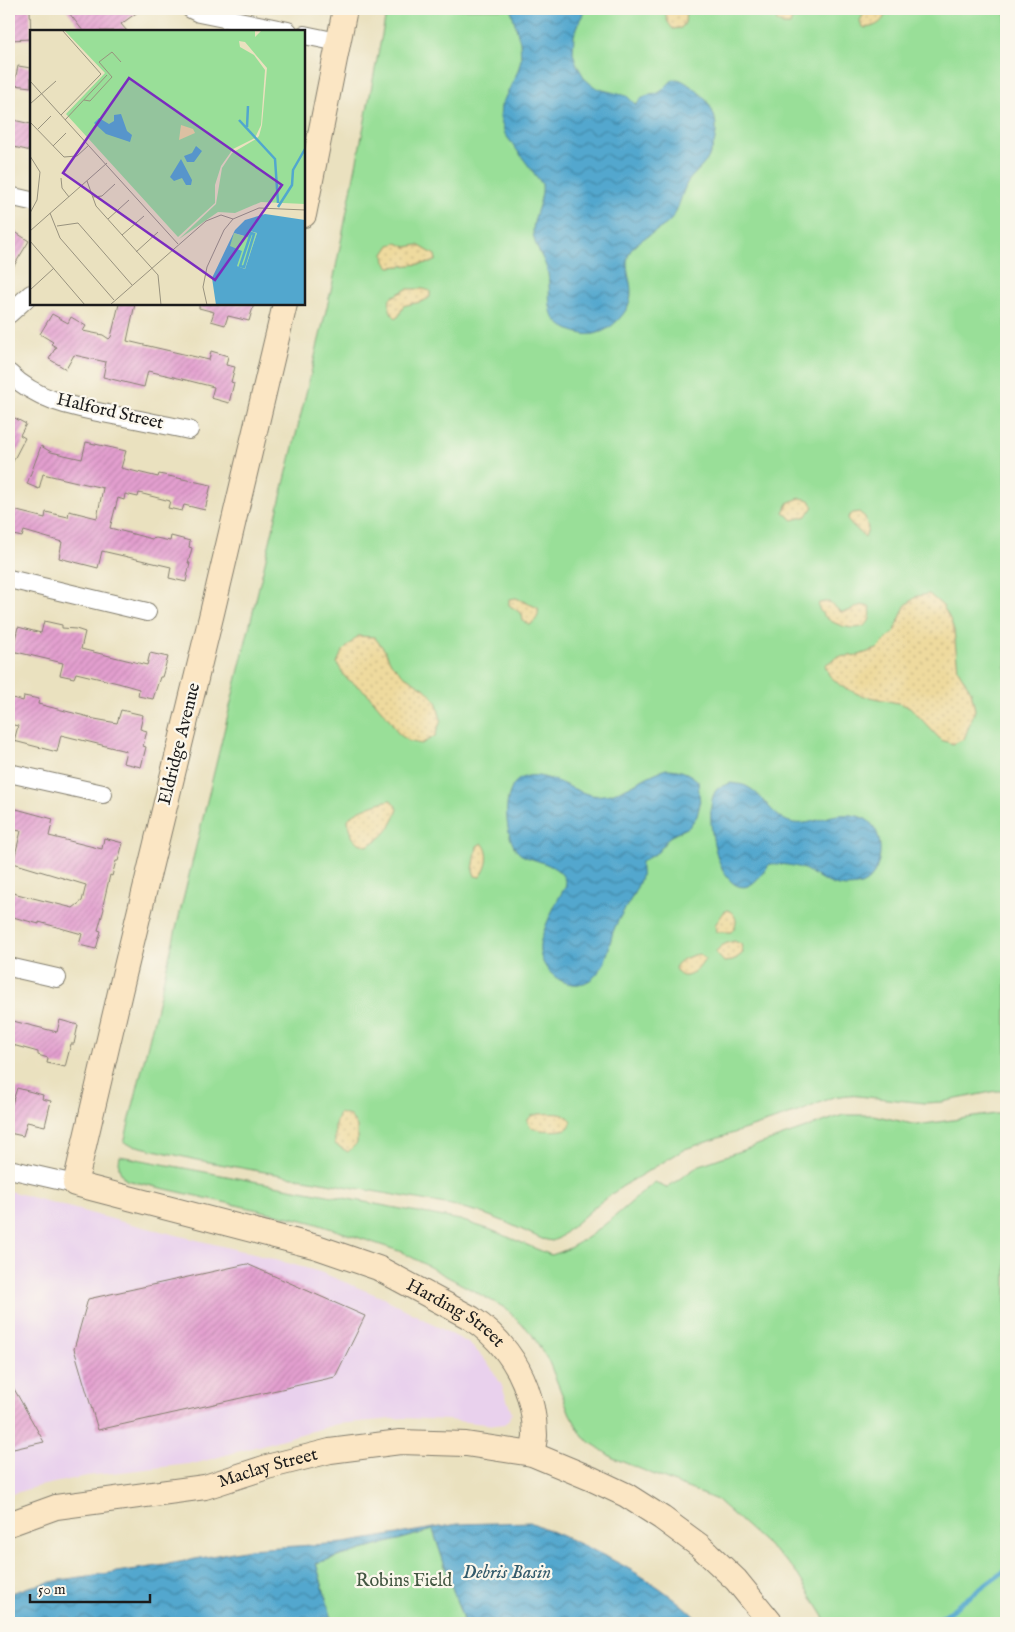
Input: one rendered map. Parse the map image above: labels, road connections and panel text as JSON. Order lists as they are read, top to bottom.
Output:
{
  "streets": {
    "street": [
      "Halford Street",
      "Eldridge Avenue",
      "Harding Street",
      "Maclay Street"
    ]
  },
  "crossings": [
    ["Eldridge Avenue", "Harding Street"],
    ["Harding Street", "Maclay Street"]
  ],
  "water": ["Debris Basin"],
  "parks": ["Robins Field"],
  "scale_bar": "50 m"
}
